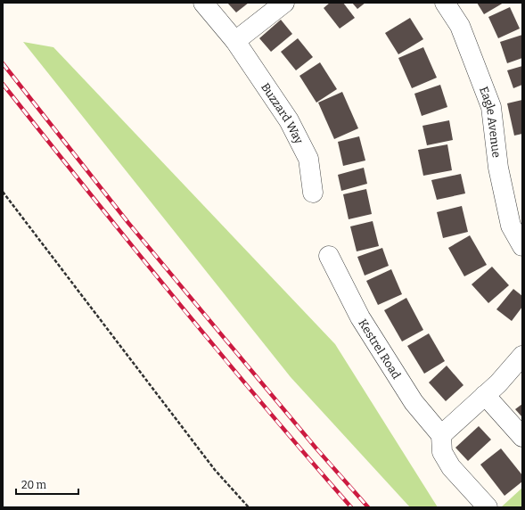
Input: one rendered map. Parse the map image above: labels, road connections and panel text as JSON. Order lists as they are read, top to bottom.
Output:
{
  "streets": {
    "street": ["Buzzard Way", "Eagle Avenue", "Kestrel Road"]
  },
  "scale_bar": "20 m"
}
